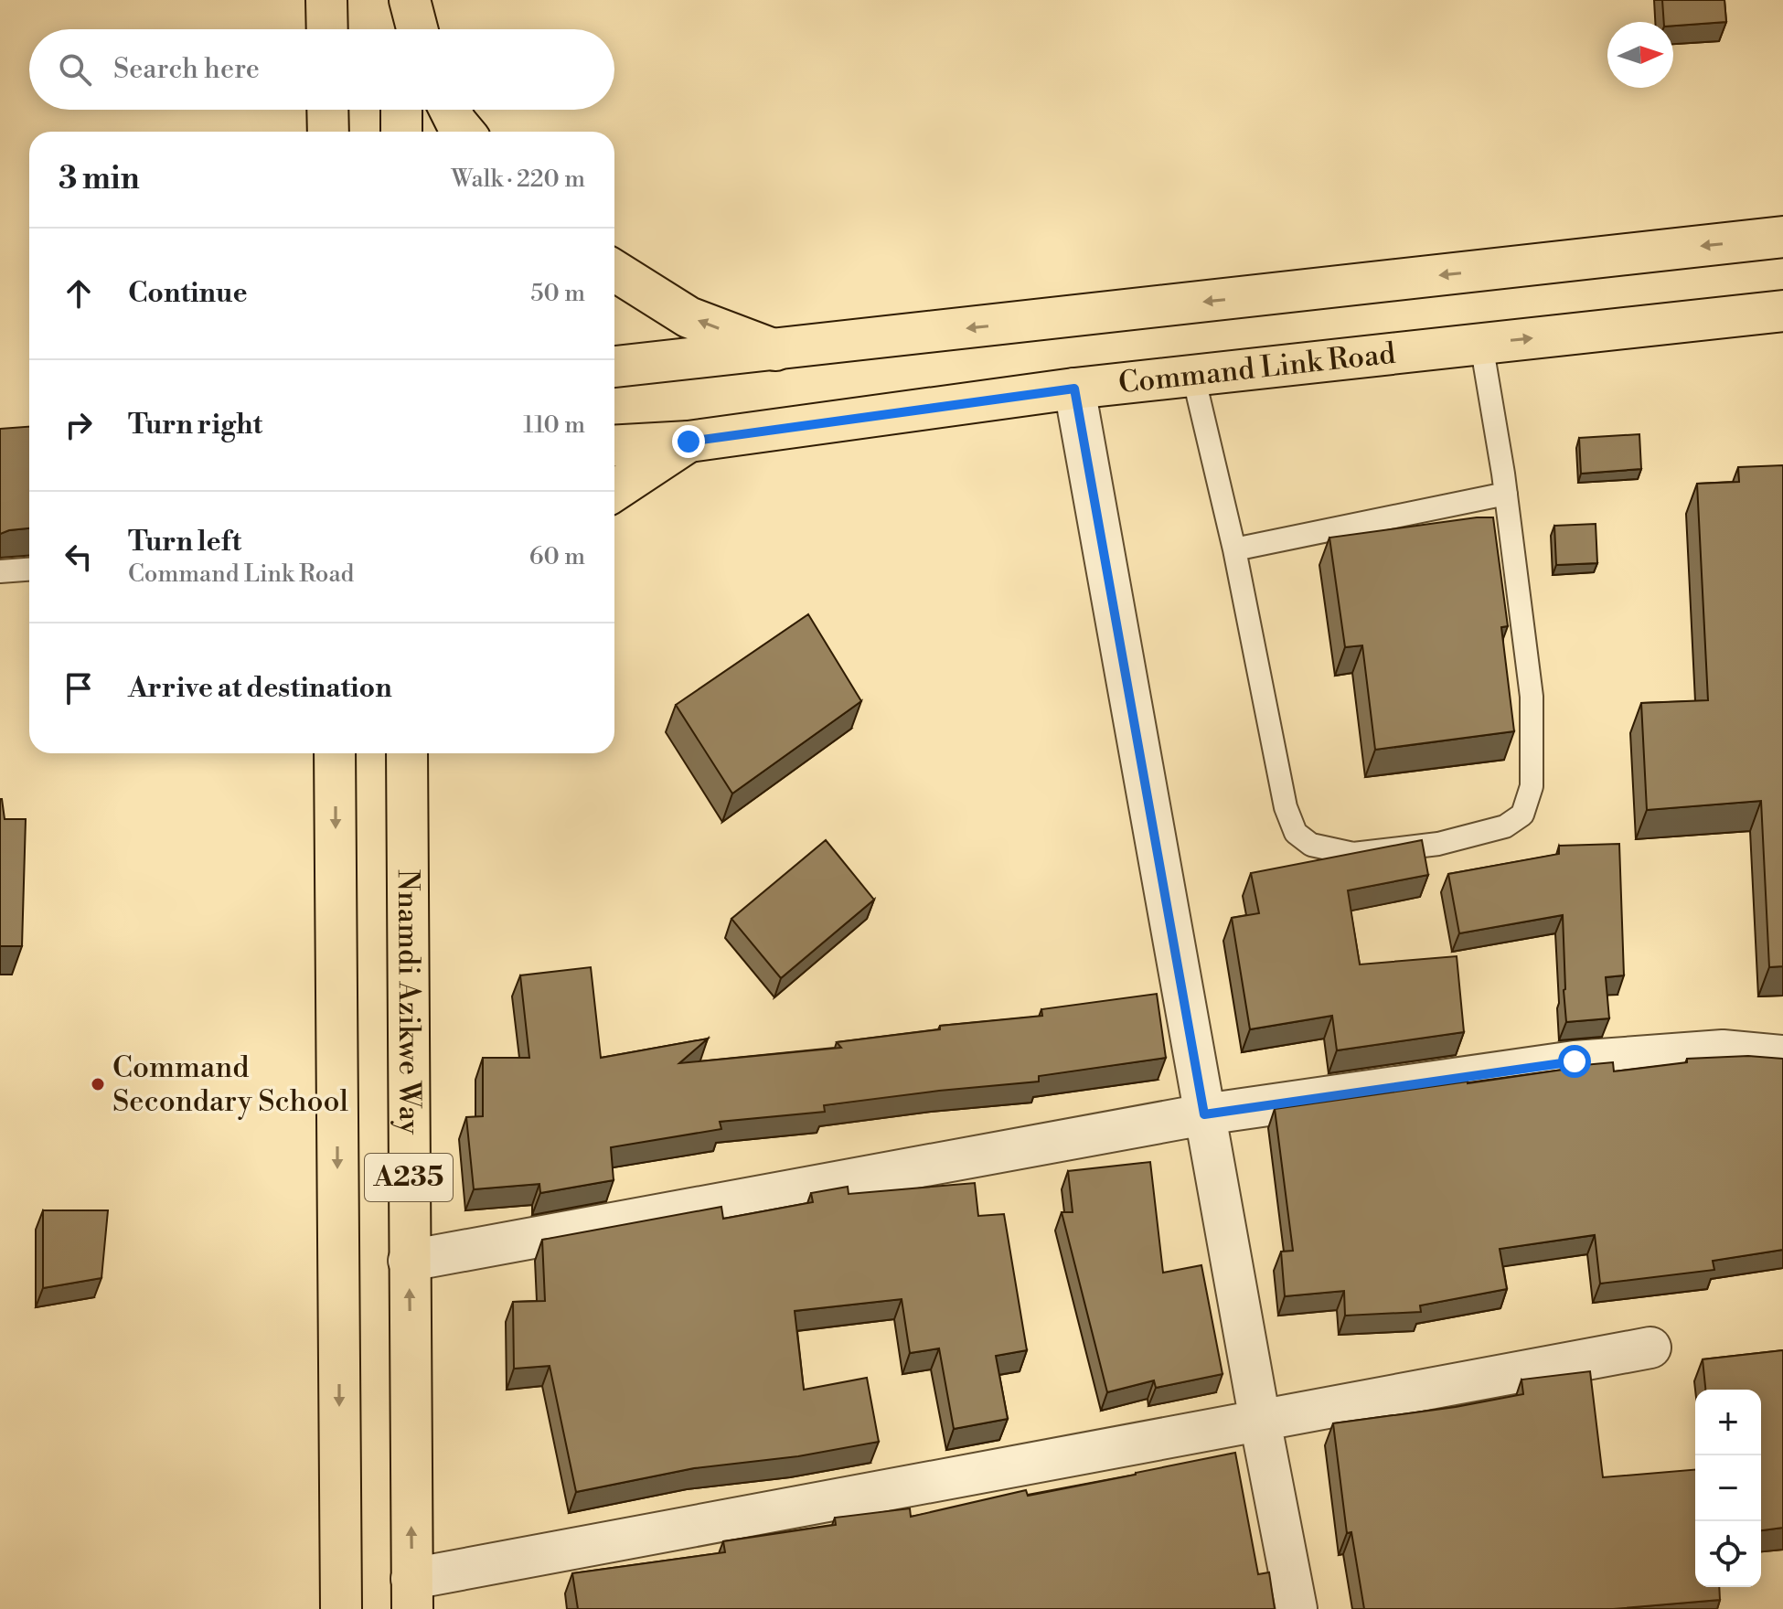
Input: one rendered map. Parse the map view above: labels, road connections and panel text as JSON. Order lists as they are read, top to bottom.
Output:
{
  "streets": {
    "main road": ["Command Link Road", "Nnamdi Azikwe Way", "A235"]
  },
  "places": ["Command Secondary School"],
  "north": "right",
  "page": {
    "search": "Search here",
    "heading": ["3 min", "Walk · 220 m"],
    "list": [
      ["Continue", "50 m"],
      ["Turn right", "110 m"],
      ["Turn left", "Command Link Road", "60 m"],
      "Arrive at destination"
    ],
    "map_buttons": ["+", "−"]
  }
}
